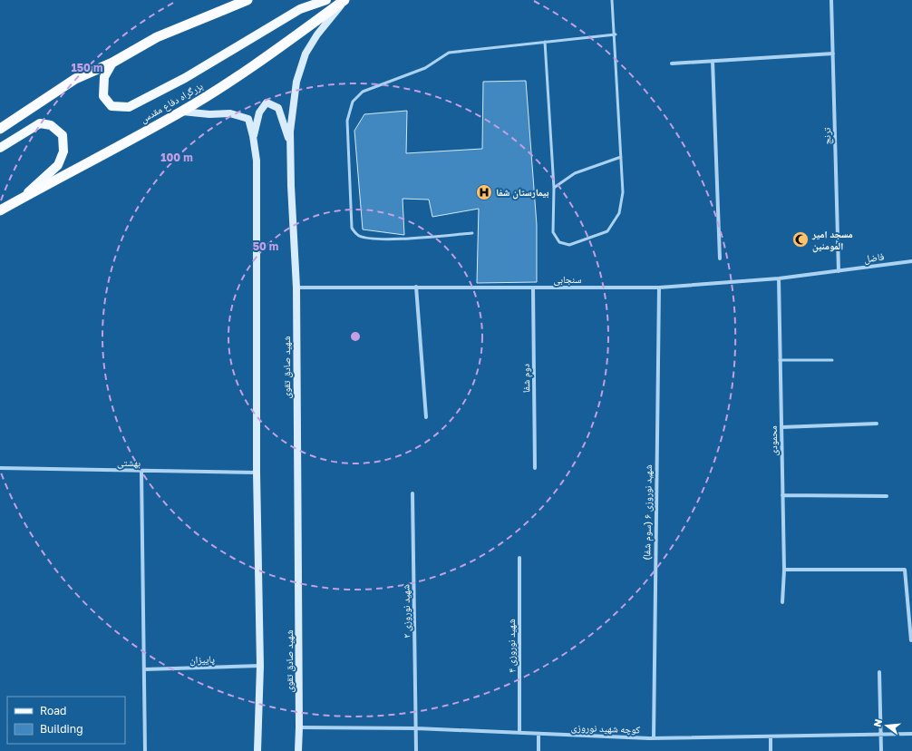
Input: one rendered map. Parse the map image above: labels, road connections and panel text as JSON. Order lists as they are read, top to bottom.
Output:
{
  "streets": {
    "highway": ["بزرگراه دفاع مقدس"],
    "main road": ["شهید صادق تقوی"],
    "street": [
      "ترنج",
      "فاضل",
      "سنجابی",
      "دوم شفا",
      "محمودی",
      "بهشتی",
      "شهید نوروزی ۶ (سوم شفا)",
      "شهید نوروزی ۲",
      "شهید نوروزی ۴",
      "پاییزان",
      "کوچه شهید نوروزی"
    ]
  },
  "crossings": [
    ["بزرگراه دفاع مقدس", "شهید صادق تقوی"],
    ["ترنج", "فاضل"],
    ["ترنج", "سنجابی"],
    ["فاضل", "سنجابی"],
    ["سنجابی", "شهید صادق تقوی"],
    ["سنجابی", "دوم شفا"],
    ["سنجابی", "محمودی"],
    ["سنجابی", "شهید نوروزی ۶ (سوم شفا)"],
    ["شهید صادق تقوی", "کوچه شهید نوروزی"],
    ["شهید نوروزی ۶ (سوم شفا)", "کوچه شهید نوروزی"],
    ["شهید نوروزی ۲", "کوچه شهید نوروزی"],
    ["شهید نوروزی ۴", "کوچه شهید نوروزی"]
  ],
  "places": {
    "hospital": ["بیمارستان شفا"],
    "mosque": ["مسجد امیر المومنین"]
  },
  "legend": ["Road", "Building"],
  "north": "left",
  "rings": ["150 m", "100 m", "50 m"]
}
